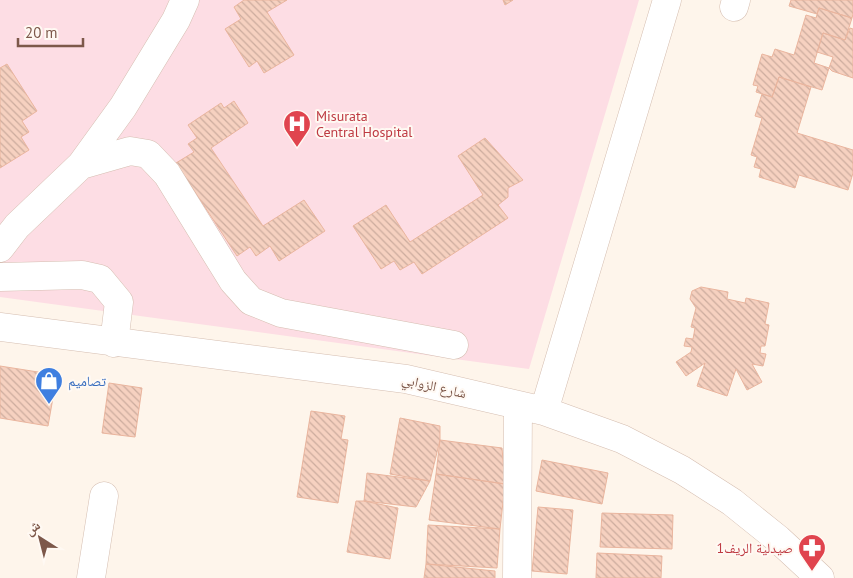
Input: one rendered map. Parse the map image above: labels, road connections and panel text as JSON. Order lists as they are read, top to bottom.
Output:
{
  "streets": {
    "street": ["شارع الزوابي"]
  },
  "places": {
    "hospital": ["Misurata Central Hospital"],
    "shop": ["تصاميم"],
    "pharmacy": ["صيدلية الريف1"]
  },
  "scale_bar": "20 m",
  "north": "top left"
}
